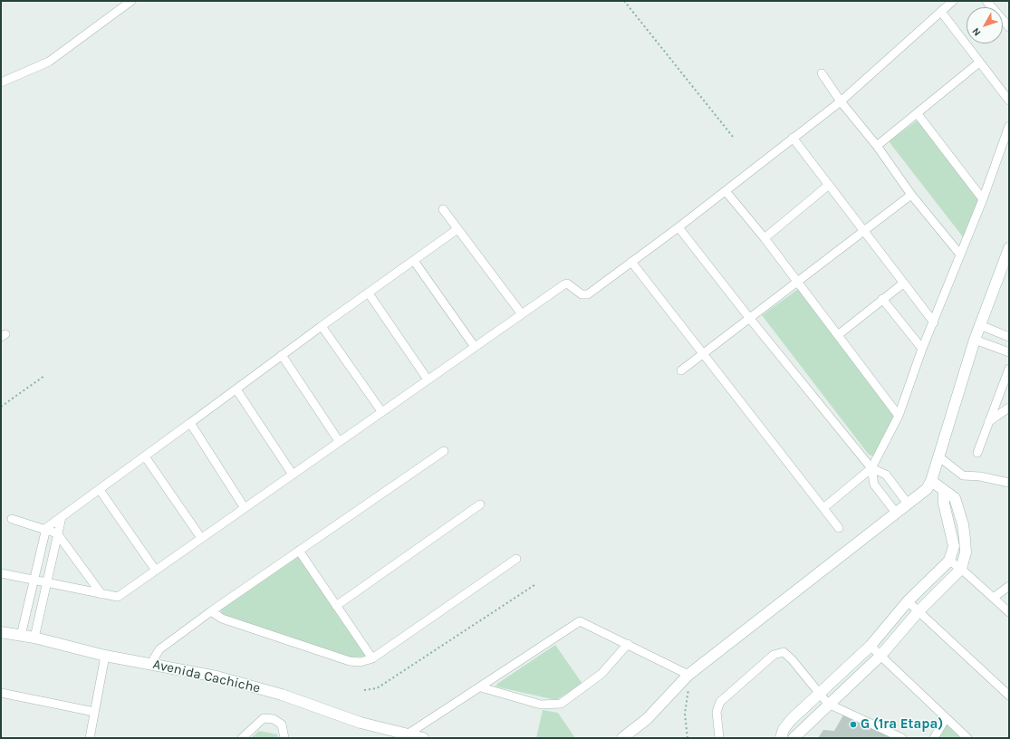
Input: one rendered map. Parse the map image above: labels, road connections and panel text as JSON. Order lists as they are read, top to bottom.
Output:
{
  "streets": {
    "street": ["Avenida Cachiche"]
  },
  "places": ["G (1ra Etapa)"],
  "north": "bottom left"
}
